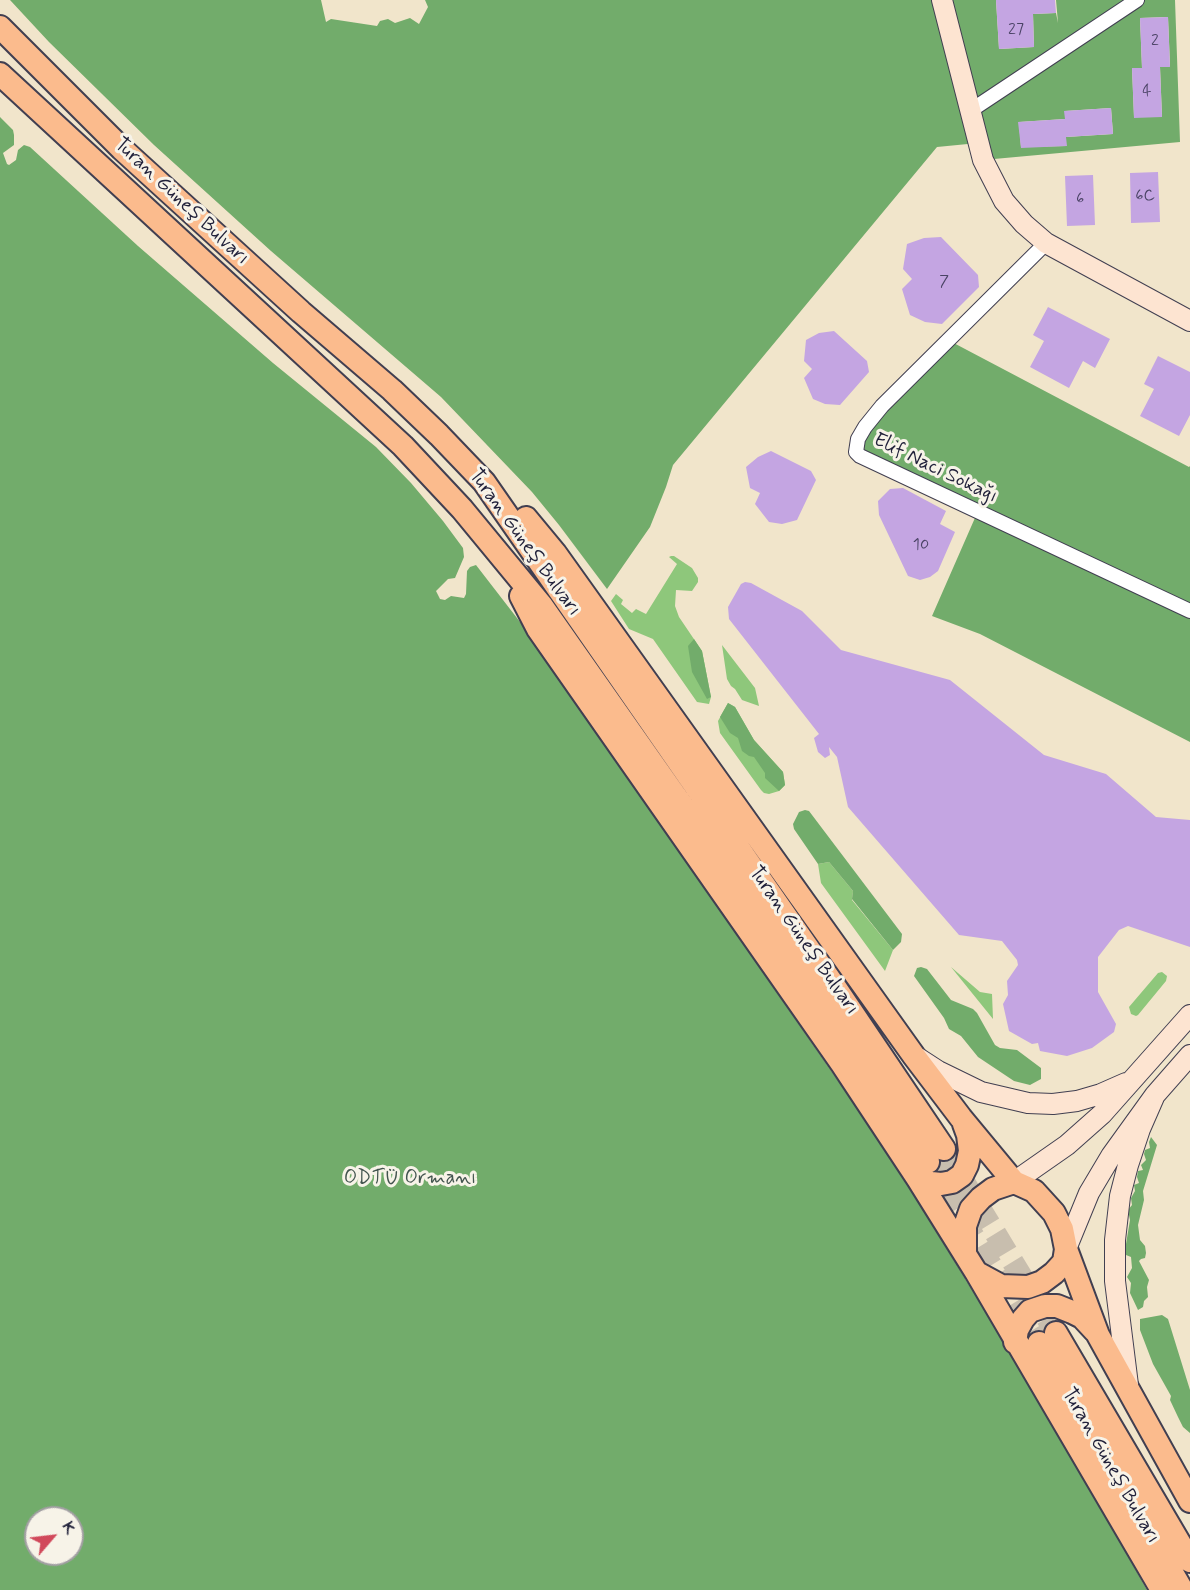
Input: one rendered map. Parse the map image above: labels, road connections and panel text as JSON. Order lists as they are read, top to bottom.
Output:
{
  "streets": {
    "main road": ["Turan Güneş Bulvarı"],
    "street": ["Elif Naci Sokağı"]
  },
  "parks": ["ODTÜ Ormanı"],
  "house_numbers": [
    "27",
    "2",
    "4",
    "6C",
    "6",
    "7",
    "10"
  ],
  "north": "top right"
}
